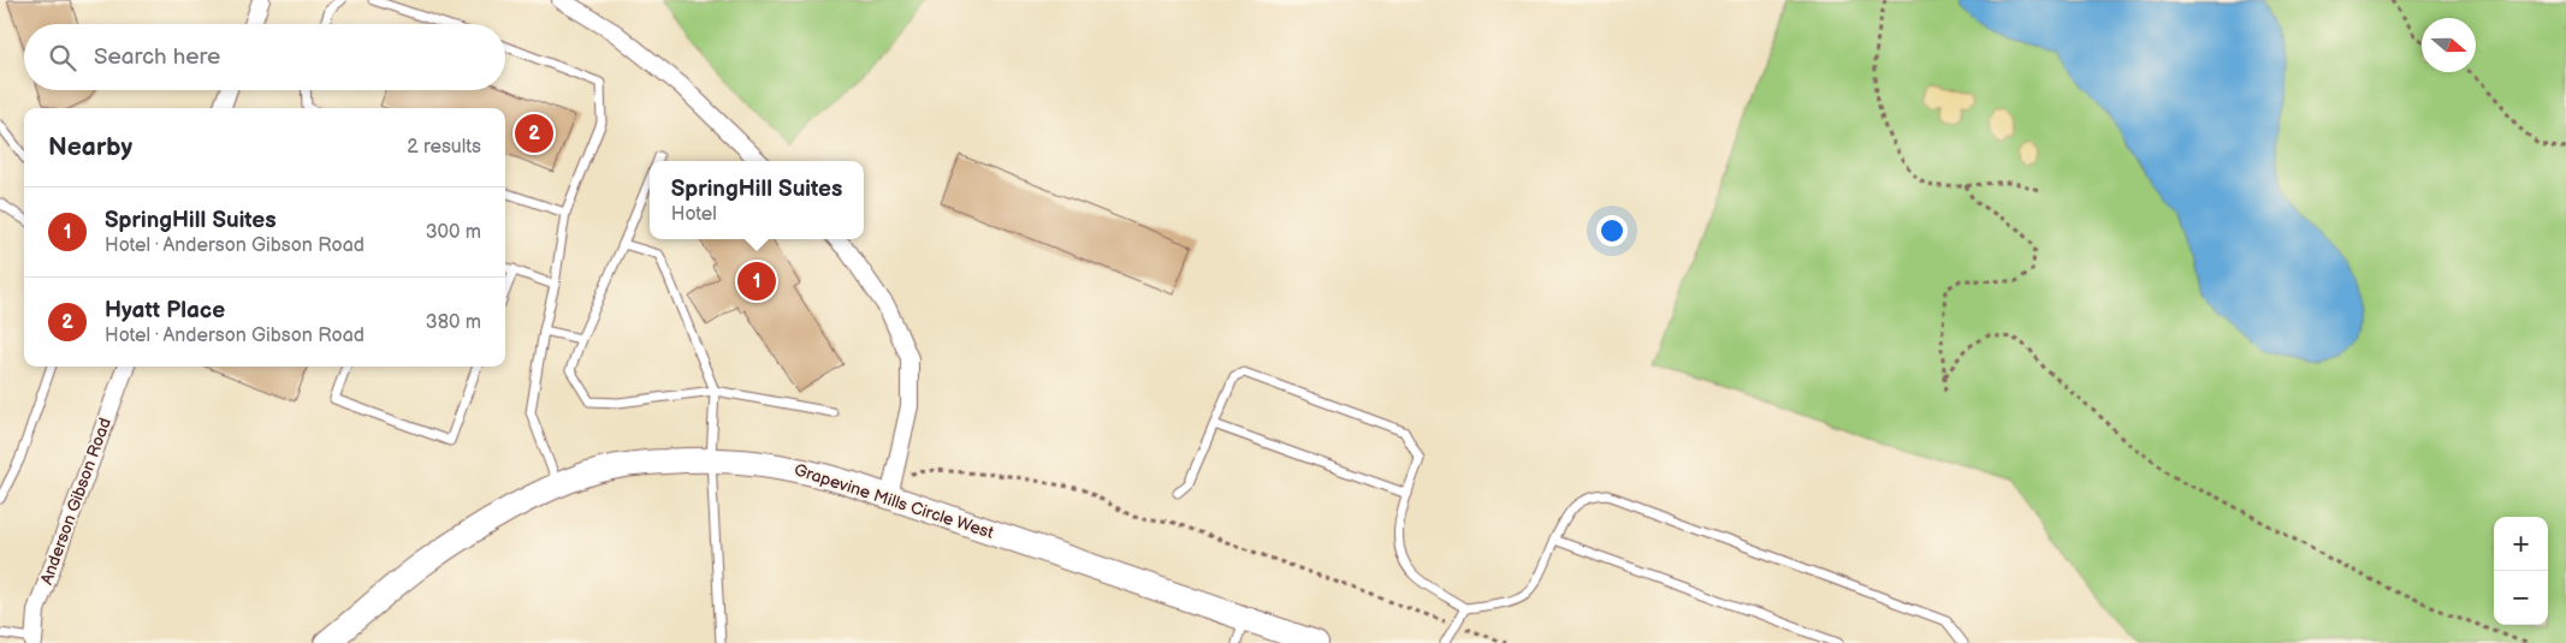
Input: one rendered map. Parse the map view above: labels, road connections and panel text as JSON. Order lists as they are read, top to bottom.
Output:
{
  "streets": {
    "street": ["Anderson Gibson Road", "Grapevine Mills Circle West"]
  },
  "north": "right",
  "page": {
    "search": "Search here",
    "heading": ["Nearby", "2 results"],
    "pins": ["2", "1"],
    "popup": ["SpringHill Suites", "Hotel"],
    "list": [
      {
        "mark": "1",
        "name": "SpringHill Suites",
        "note": "Hotel · Anderson Gibson Road",
        "value": "300 m"
      },
      {
        "mark": "2",
        "name": "Hyatt Place",
        "note": "Hotel · Anderson Gibson Road",
        "value": "380 m"
      }
    ],
    "map_buttons": ["+", "−"]
  }
}
